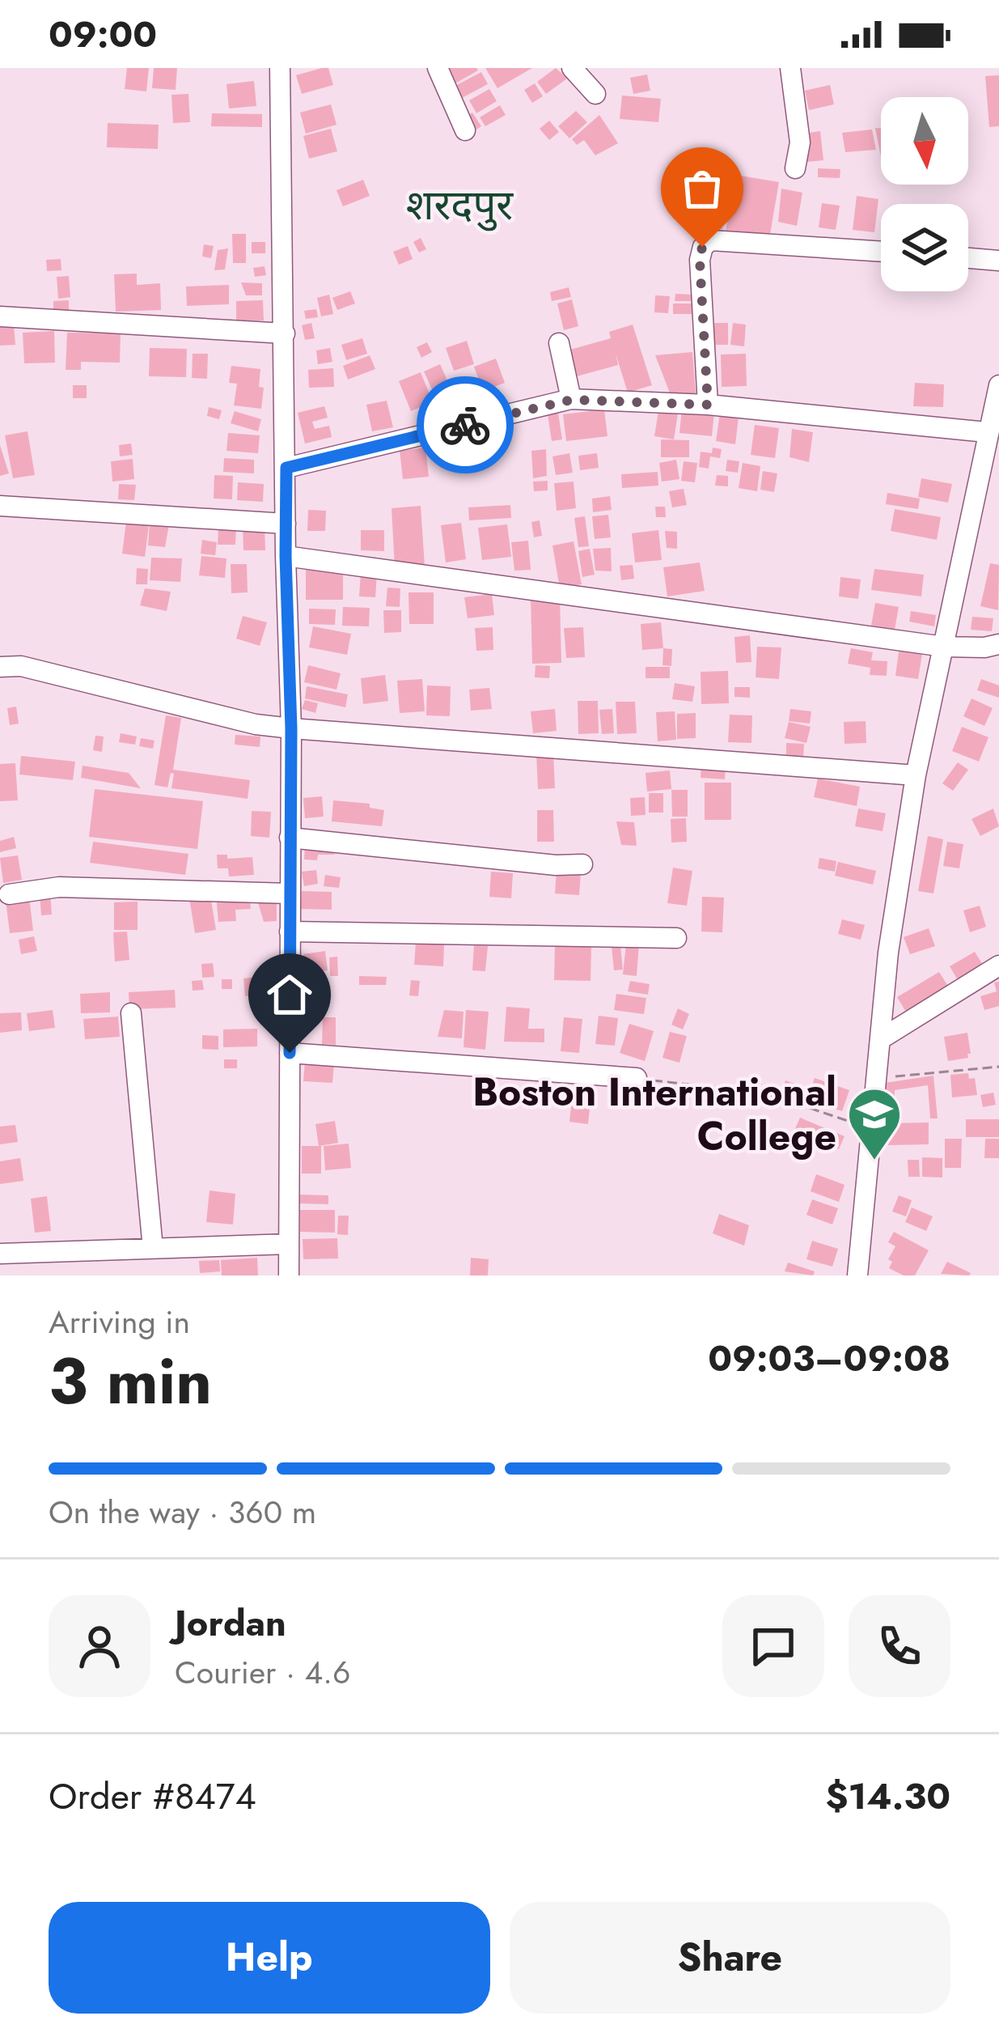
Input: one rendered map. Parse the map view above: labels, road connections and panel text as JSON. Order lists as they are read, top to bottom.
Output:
{
  "districts": ["शरदपुर"],
  "places": {
    "school or university": ["Boston International College"]
  },
  "north": "bottom",
  "page": {
    "status": "09:00",
    "heading": ["3 min", "Arriving in", "09:03–09:08"],
    "panel": [
      "Jordan",
      "Courier · 4.6",
      "Order #8474",
      "$14.30"
    ],
    "bar": "On the way · 360 m",
    "buttons": ["Help", "Share"]
  }
}
